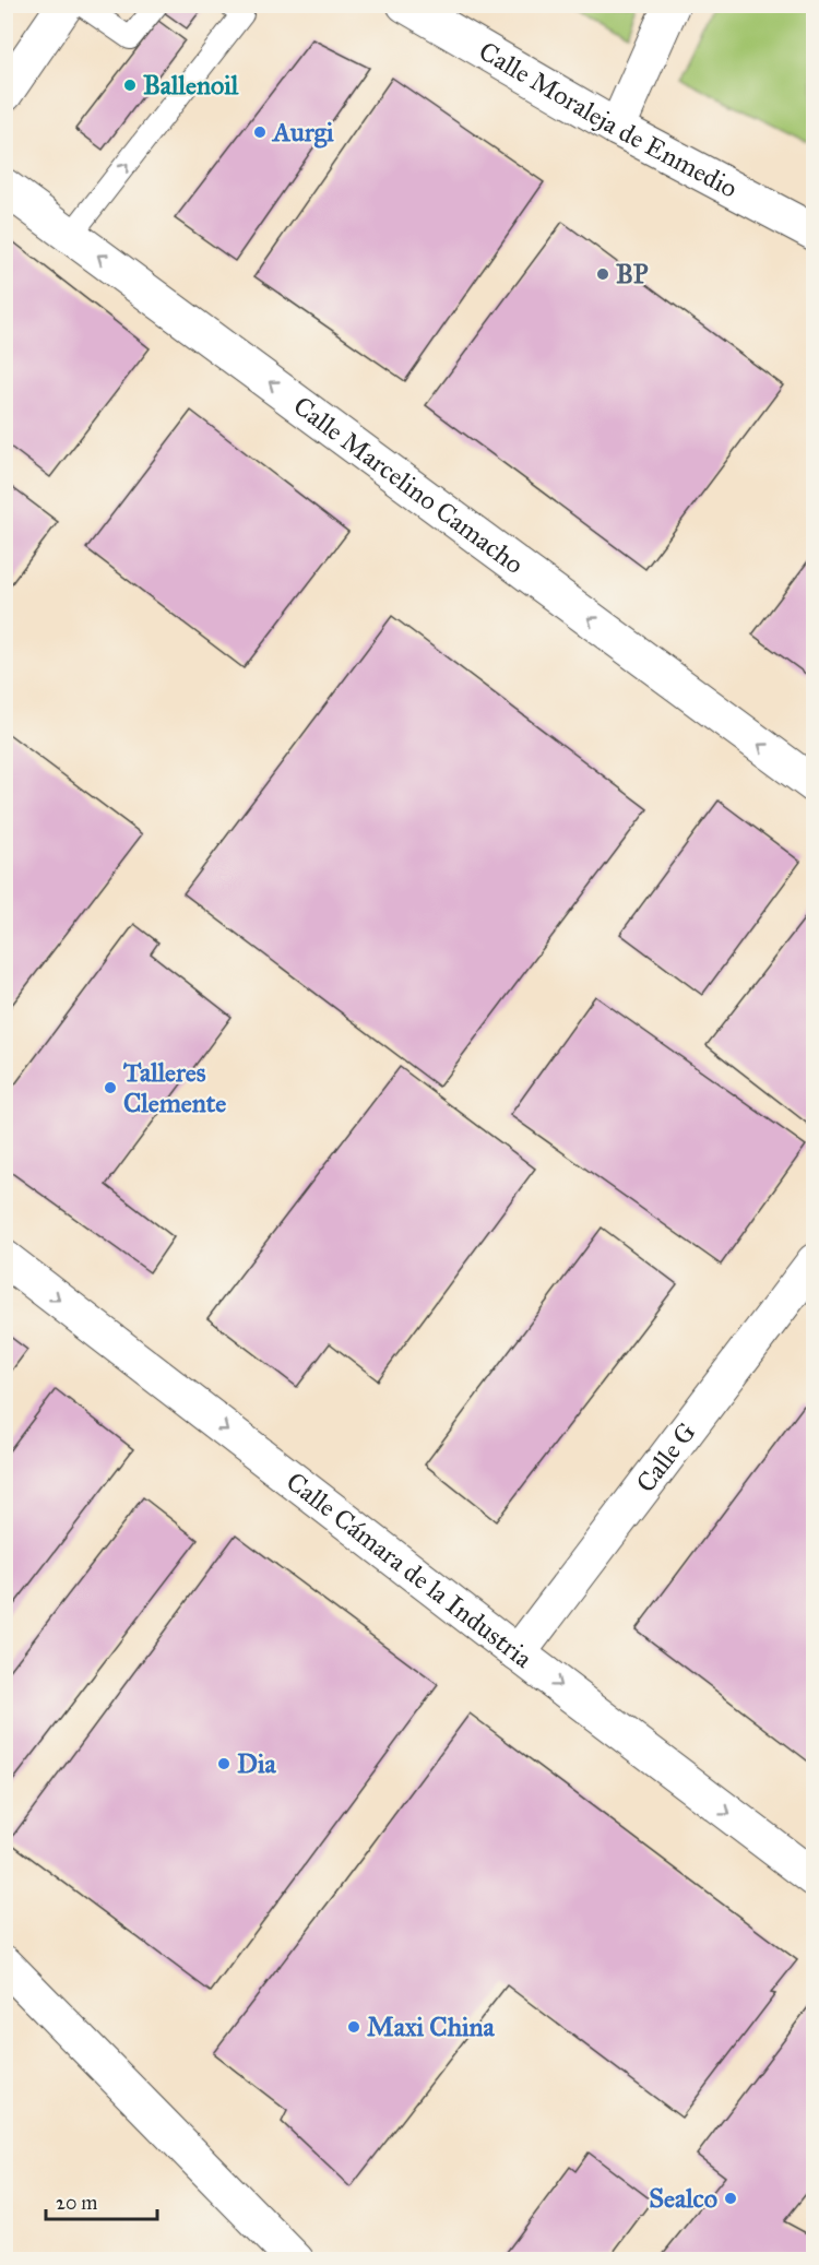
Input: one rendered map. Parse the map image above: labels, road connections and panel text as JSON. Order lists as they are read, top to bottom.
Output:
{
  "streets": {
    "street": [
      "Calle Moraleja de Enmedio",
      "Calle Marcelino Camacho",
      "Calle G",
      "Calle Cámara de la Industria"
    ]
  },
  "crossings": [
    ["Calle G", "Calle Cámara de la Industria"]
  ],
  "one_way": ["Calle Marcelino Camacho", "Calle Cámara de la Industria"],
  "places": [
    "Ballenoil",
    "Aurgi",
    "BP",
    "Talleres Clemente",
    "Dia",
    "Maxi China",
    "Sealco"
  ],
  "scale_bar": "20 m"
}
